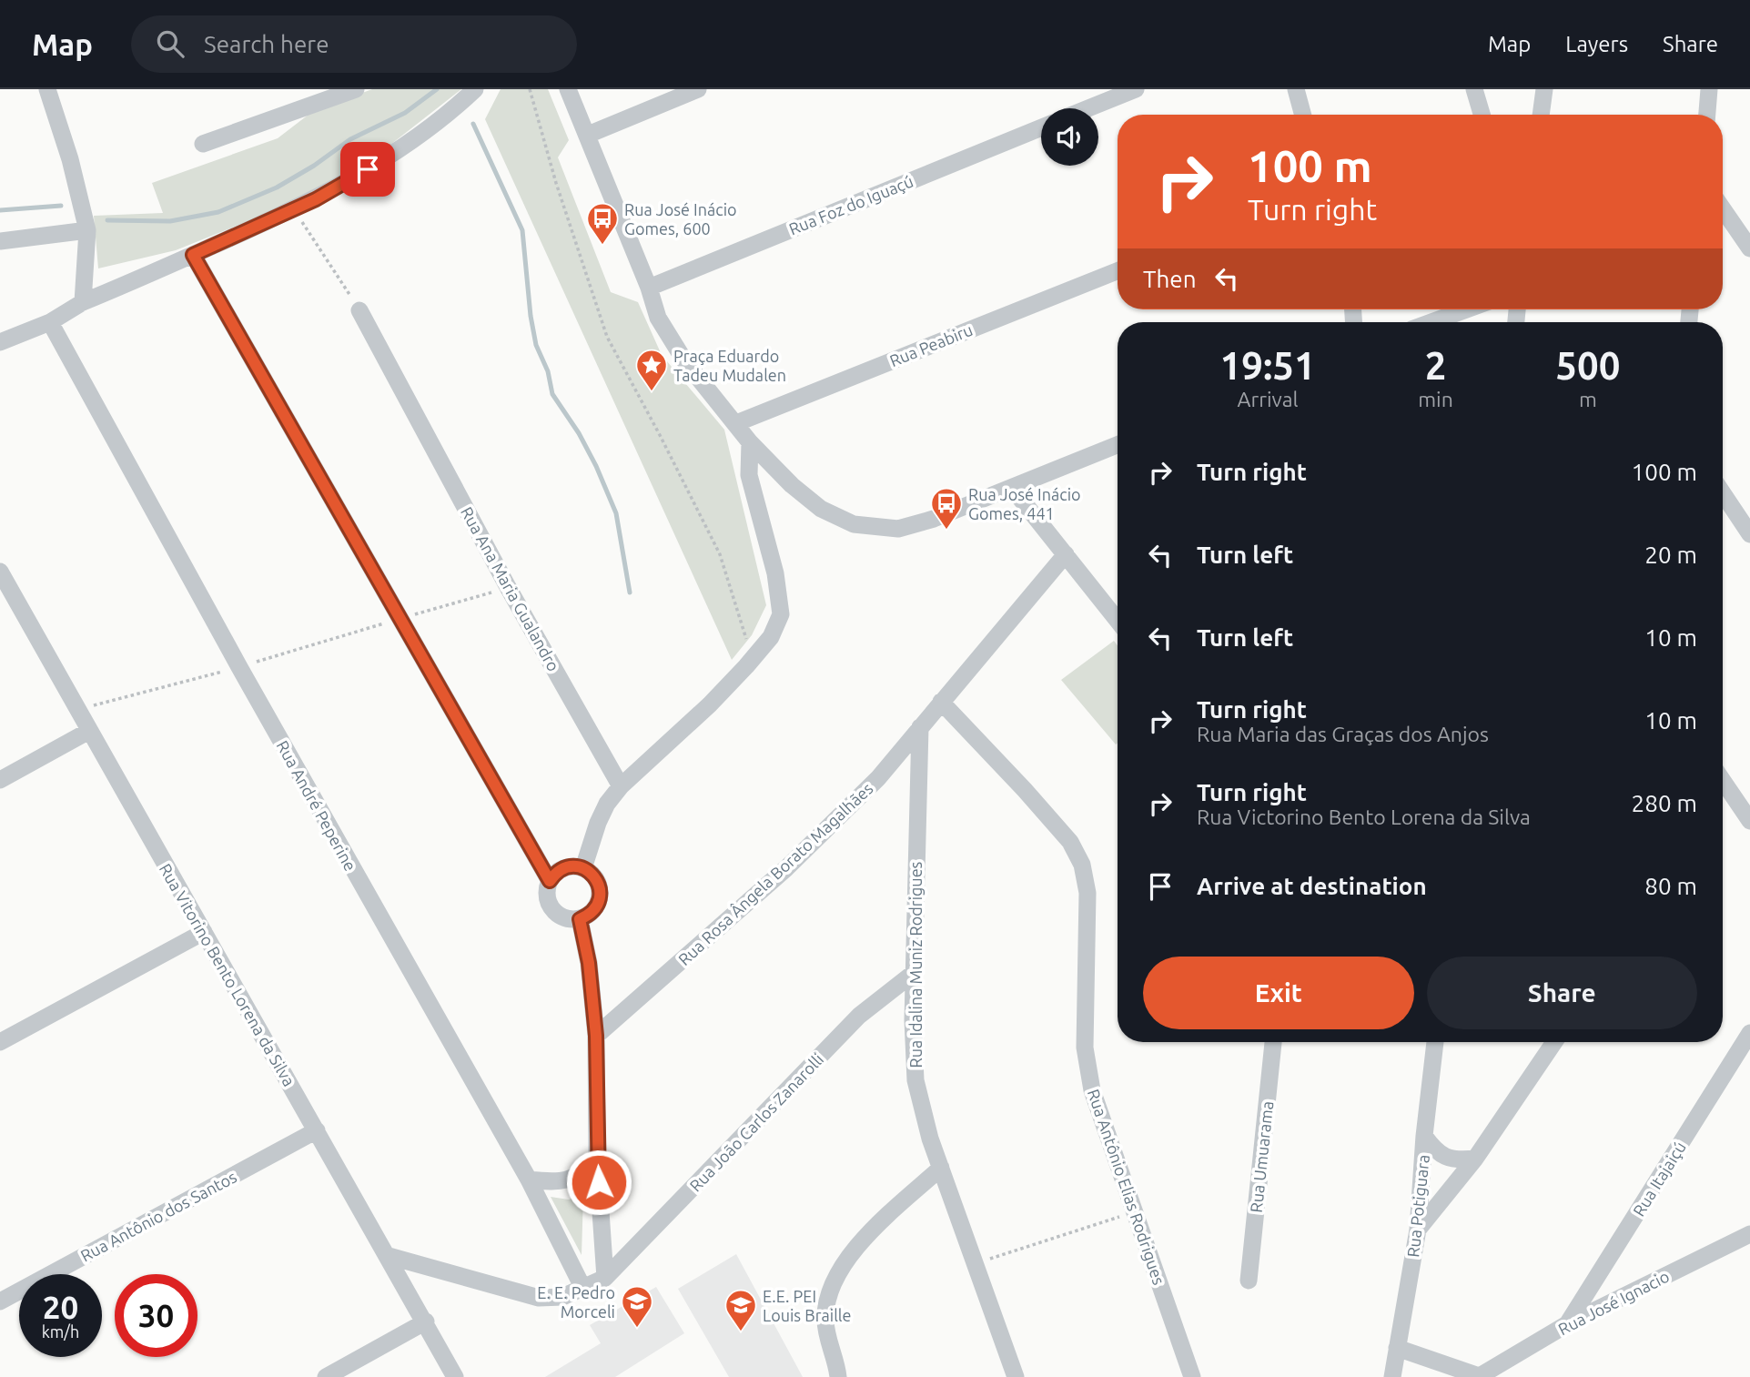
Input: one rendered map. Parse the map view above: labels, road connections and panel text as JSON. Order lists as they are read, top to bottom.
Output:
{
  "streets": {
    "street": [
      "Rua Foz do Iguaçú",
      "Rua Peabiru",
      "Rua Ana Maria Gualandro",
      "Rua André Peperine",
      "Rua Rosa Ângela Borato Magalhães",
      "Rua Idalina Muniz Rodrigues",
      "Rua Vitorino Bento Lorena da Silva",
      "Rua João Carlos Zanarolli",
      "Rua Umuarama",
      "Rua Itajaiçú",
      "Rua Antônio Elias Rodrigues",
      "Rua Potiguara",
      "Rua Antônio dos Santos",
      "Rua José Ignacio"
    ]
  },
  "crossings": [
    ["Rua André Peperine", "Rua João Carlos Zanarolli"],
    ["Rua Rosa Ângela Borato Magalhães", "Rua Idalina Muniz Rodrigues"],
    ["Rua Rosa Ângela Borato Magalhães", "Rua Antônio Elias Rodrigues"],
    ["Rua Idalina Muniz Rodrigues", "Rua João Carlos Zanarolli"],
    ["Rua Vitorino Bento Lorena da Silva", "Rua João Carlos Zanarolli"],
    ["Rua Vitorino Bento Lorena da Silva", "Rua Antônio dos Santos"],
    ["Rua Itajaiçú", "Rua José Ignacio"]
  ],
  "places": {
    "bus stop": ["Rua José Inácio Gomes, 600", "Rua José Inácio Gomes, 441"],
    "place": ["Praça Eduardo Tadeu Mudalen"],
    "school or university": ["E. E. Pedro Morceli", "E.E. PEI Louis Braille"]
  },
  "page": {
    "header": "Map",
    "search": "Search here",
    "nav": ["Map", "Layers", "Share"],
    "turn": ["100 m", "Turn right"],
    "then": "Then",
    "eta": [
      "19:51",
      "Arrival",
      "2",
      "min",
      "500",
      "m"
    ],
    "list": [
      {
        "name": "Turn right",
        "value": "100 m"
      },
      {
        "name": "Turn left",
        "value": "20 m"
      },
      {
        "name": "Turn left",
        "value": "10 m"
      },
      {
        "name": "Turn right",
        "note": "Rua Maria das Graças dos Anjos",
        "value": "10 m"
      },
      {
        "name": "Turn right",
        "note": "Rua Victorino Bento Lorena da Silva",
        "value": "280 m"
      },
      {
        "name": "Arrive at destination",
        "value": "80 m"
      }
    ],
    "buttons": ["Exit", "Share"],
    "speed": "20 km/h",
    "limit": "30"
  }
}
